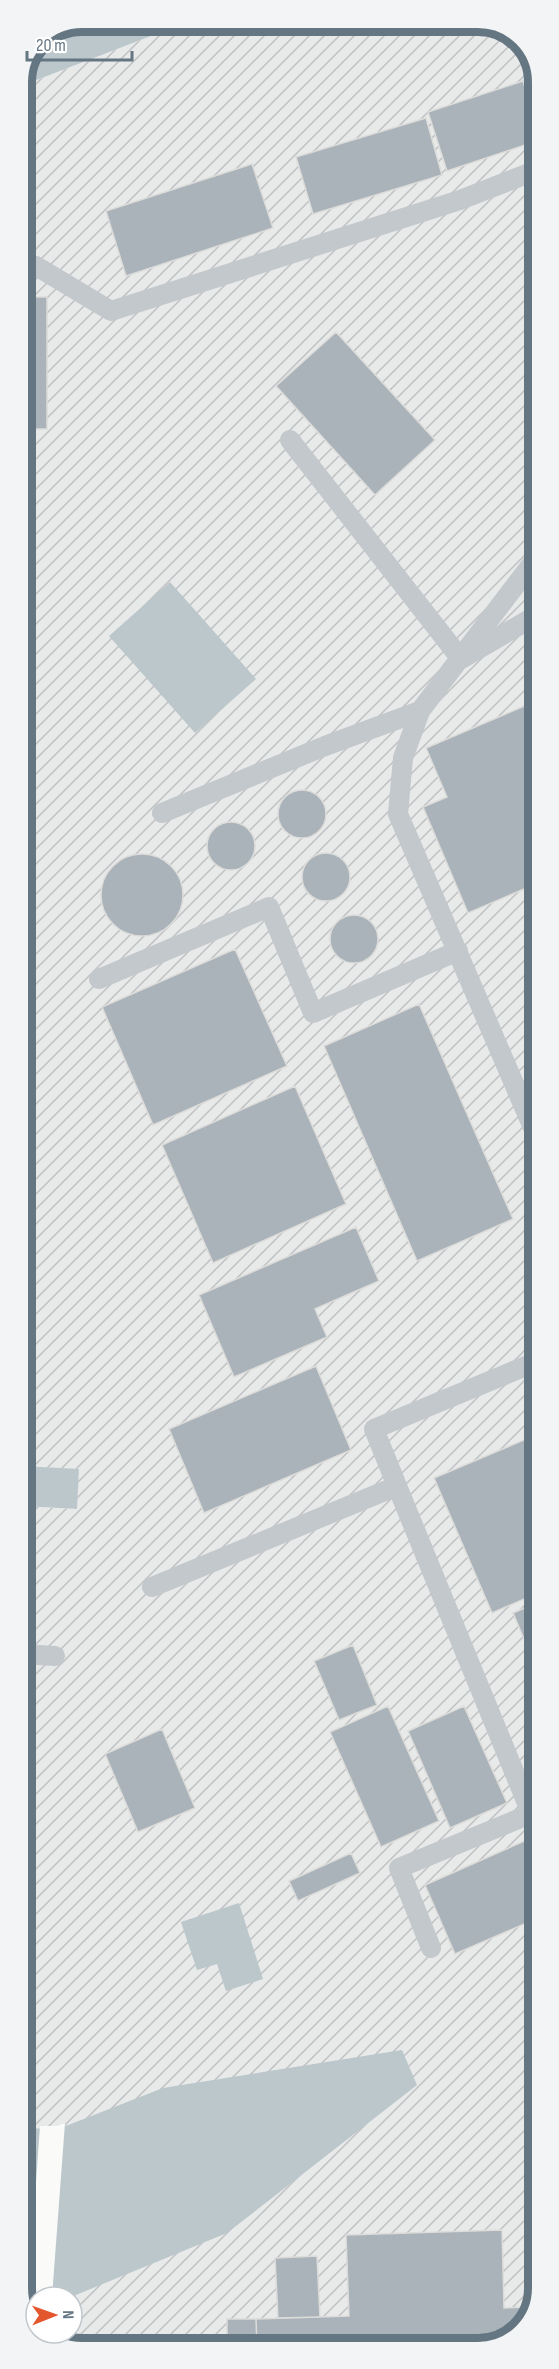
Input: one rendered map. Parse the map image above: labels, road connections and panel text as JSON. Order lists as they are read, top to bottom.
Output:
{
  "scale_bar": "20 m",
  "north": "right"
}
